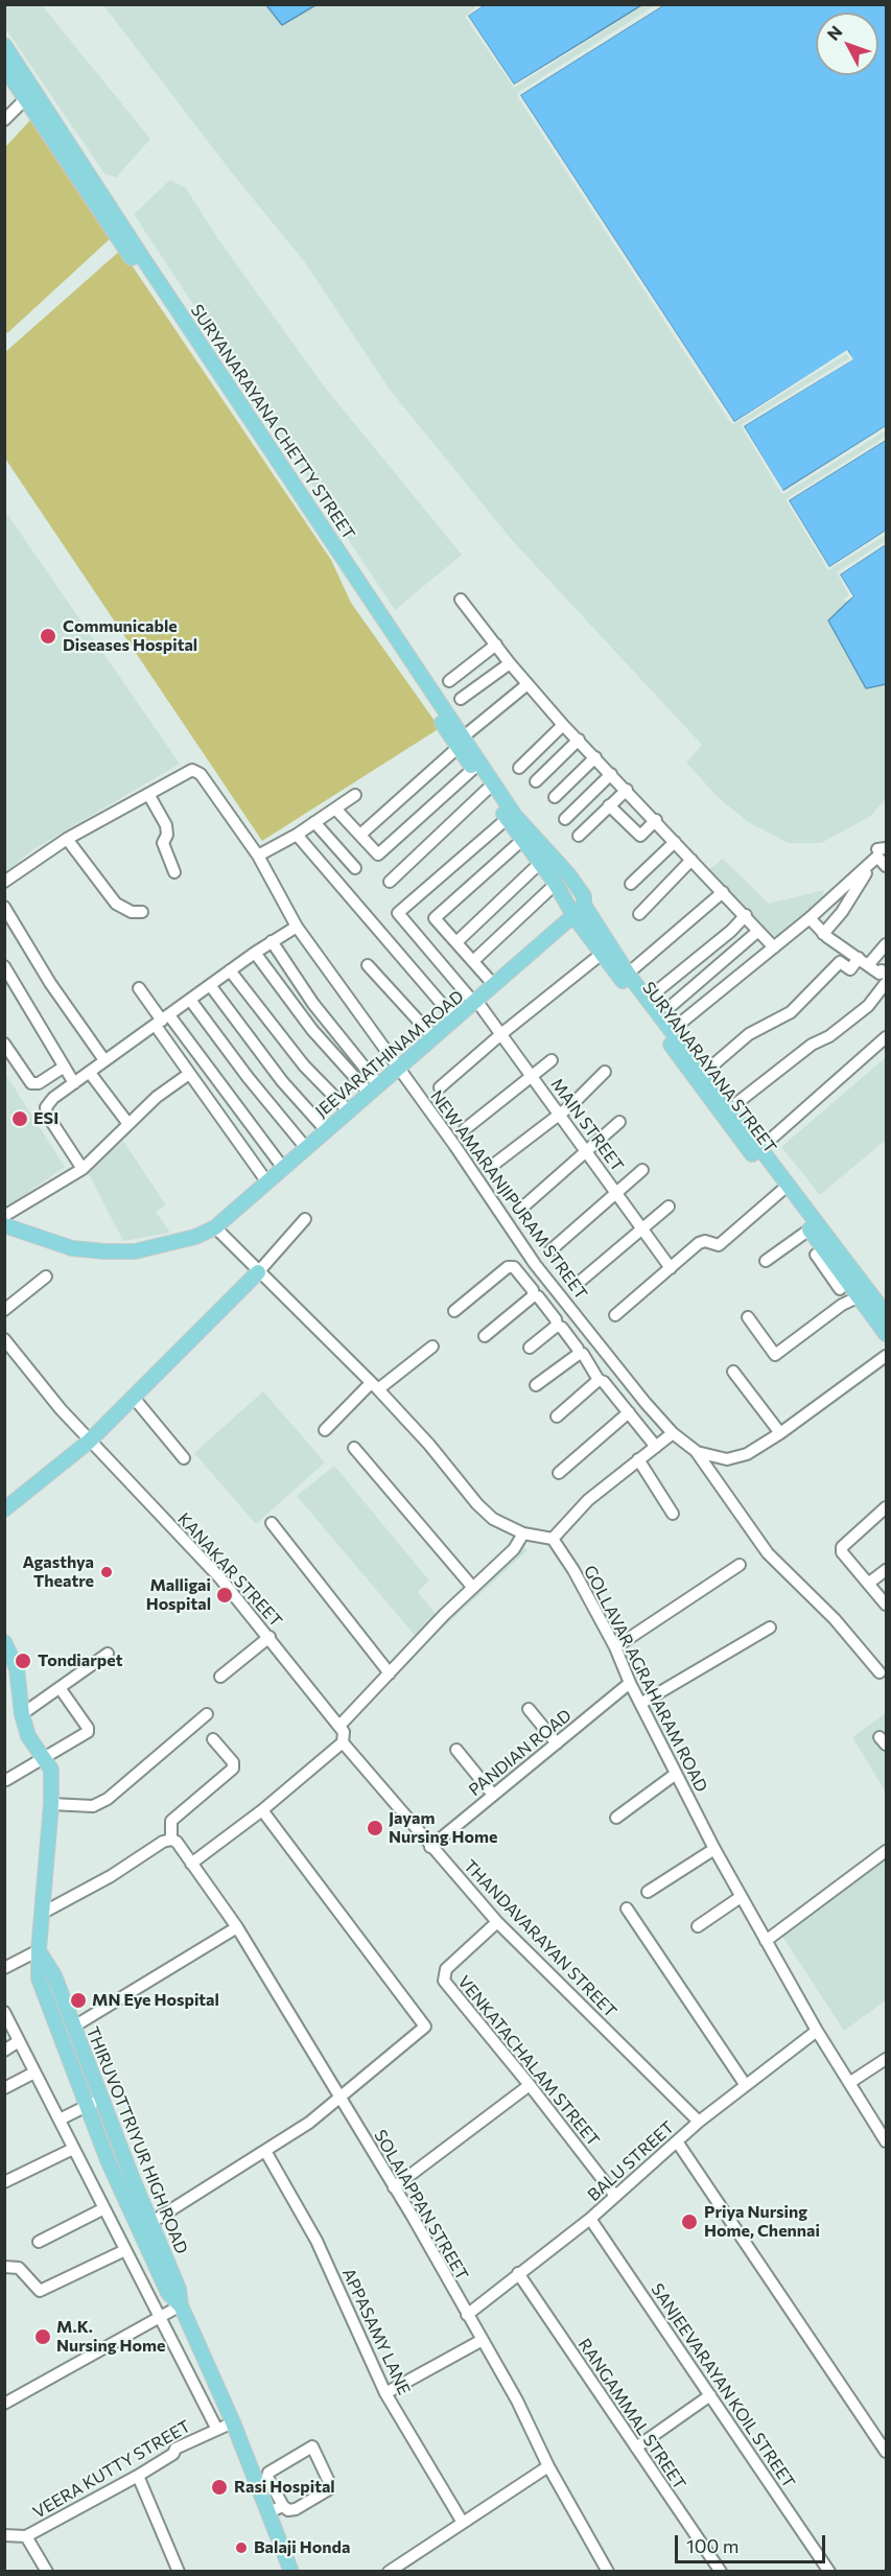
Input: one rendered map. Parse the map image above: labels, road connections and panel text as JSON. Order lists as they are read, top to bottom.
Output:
{
  "streets": {
    "main road": [
      "SURYANARAYANA CHETTY STREET",
      "JEEVARATHINAM ROAD",
      "SURYANARAYANA STREET",
      "THIRUVOTTRIYUR HIGH ROAD"
    ],
    "street": [
      "MAIN STREET",
      "NEW AMARANJIPURAM STREET",
      "KANAKAR STREET",
      "GOLLAVAR AGRAHARAM ROAD",
      "PANDIAN ROAD",
      "THANDAVARAYAN STREET",
      "VENKATACHALAM STREET",
      "BALU STREET",
      "SOLAIAPPAN STREET",
      "APPASAMY LANE",
      "SANJEEVARAYAN KOIL STREET",
      "RANGAMMAL STREET",
      "VEERA KUTTY STREET"
    ]
  },
  "crossings": [
    ["SURYANARAYANA CHETTY STREET", "SURYANARAYANA STREET"],
    ["SURYANARAYANA CHETTY STREET", "MAIN STREET"],
    ["JEEVARATHINAM ROAD", "SURYANARAYANA STREET"],
    ["JEEVARATHINAM ROAD", "MAIN STREET"],
    ["JEEVARATHINAM ROAD", "NEW AMARANJIPURAM STREET"],
    ["SURYANARAYANA STREET", "MAIN STREET"],
    ["GOLLAVAR AGRAHARAM ROAD", "PANDIAN ROAD"],
    ["GOLLAVAR AGRAHARAM ROAD", "BALU STREET"],
    ["PANDIAN ROAD", "THANDAVARAYAN STREET"],
    ["THANDAVARAYAN STREET", "VENKATACHALAM STREET"],
    ["THANDAVARAYAN STREET", "BALU STREET"],
    ["VENKATACHALAM STREET", "BALU STREET"],
    ["THIRUVOTTRIYUR HIGH ROAD", "VEERA KUTTY STREET"],
    ["BALU STREET", "SOLAIAPPAN STREET"],
    ["BALU STREET", "SANJEEVARAYAN KOIL STREET"],
    ["BALU STREET", "RANGAMMAL STREET"]
  ],
  "places": [
    "Communicable Diseases Hospital",
    "ESI",
    "Agasthya Theatre",
    "Malligai Hospital",
    "Tondiarpet",
    "Jayam Nursing Home",
    "MN Eye Hospital",
    "Priya Nursing Home, Chennai",
    "M.K. Nursing Home",
    "Rasi Hospital",
    "Balaji Honda"
  ],
  "scale_bar": "100 m",
  "north": "top left"
}
